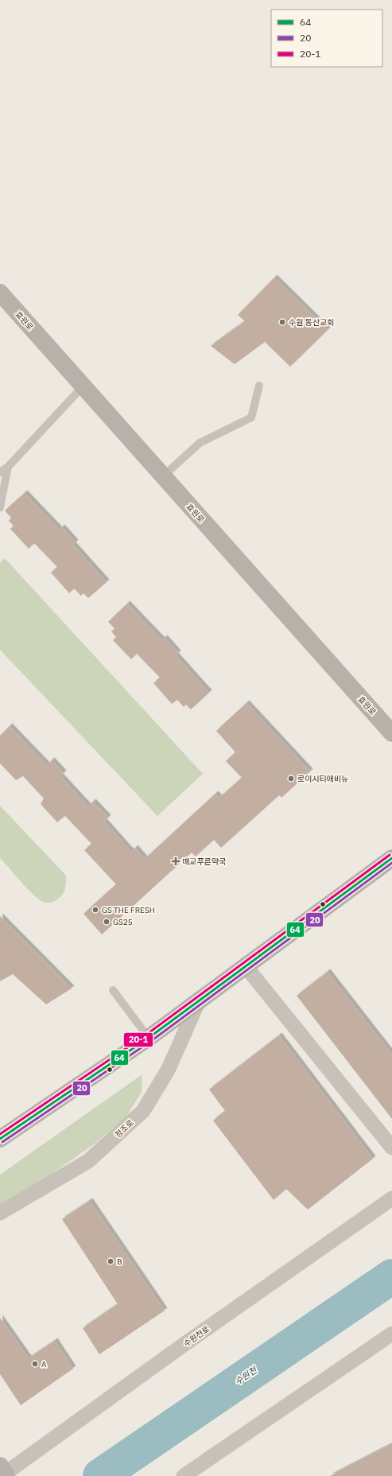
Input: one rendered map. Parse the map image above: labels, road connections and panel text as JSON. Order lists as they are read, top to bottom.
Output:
{
  "streets": {
    "street": ["효원로", "정조로", "수원천로"]
  },
  "water": ["수원천"],
  "places": {
    "other": [
      "수원 동산교회",
      "로이시티애비뉴",
      "GS THE FRESH",
      "GS25",
      "B",
      "A"
    ],
    "health": ["매교푸른약국"]
  },
  "lines": ["transit line 20-1", "transit line 64", "transit line 20"],
  "legend": ["64", "20", "20-1"]
}
